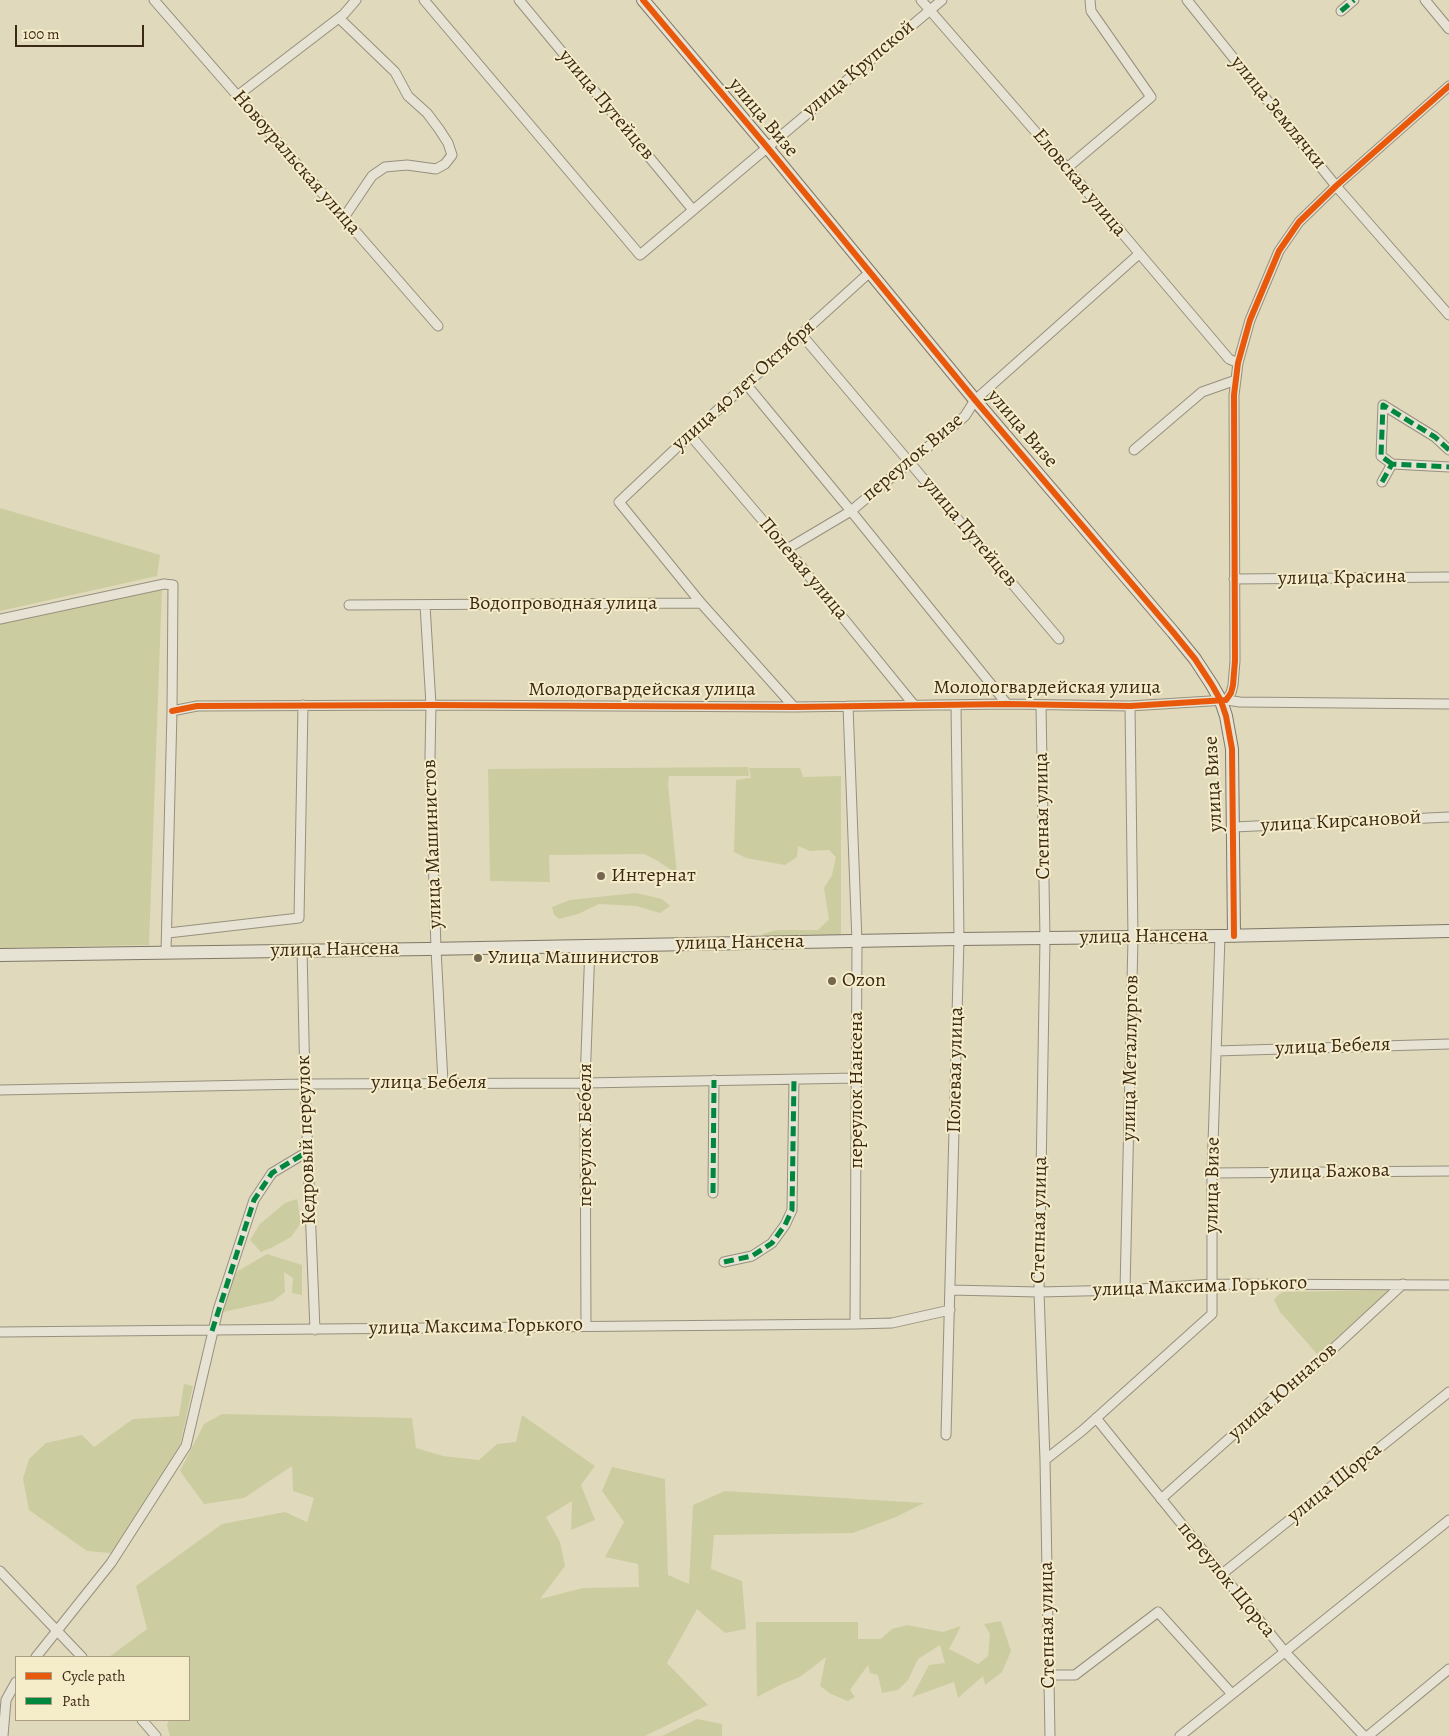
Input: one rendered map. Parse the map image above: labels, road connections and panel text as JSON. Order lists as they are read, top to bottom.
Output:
{
  "streets": {
    "main road": ["улица Визе", "улица Нансена"],
    "street": [
      "улица Крупской",
      "улица Путейцев",
      "улица Землячки",
      "Новоуральская улица",
      "Еловская улица",
      "улица 40 лет Октября",
      "переулок Визе",
      "Полевая улица",
      "улица Красина",
      "Водопроводная улица",
      "Молодогвардейская улица",
      "Степная улица",
      "улица Кирсановой",
      "улица Машинистов",
      "улица Бебеля",
      "улица Металлургов",
      "переулок Нансена",
      "переулок Бебеля",
      "Кедровый переулок",
      "улица Бажова",
      "улица Максима Горького",
      "улица Юннатов",
      "улица Щорса",
      "переулок Щорса"
    ]
  },
  "crossings": [
    ["улица Крупской", "улица Путейцев"],
    ["улица Крупской", "улица Визе"],
    ["улица Крупской", "Еловская улица"],
    ["улица Путейцев", "улица 40 лет Октября"],
    ["улица Путейцев", "переулок Визе"],
    ["улица Визе", "улица 40 лет Октября"],
    ["улица Визе", "переулок Визе"],
    ["улица Визе", "Молодогвардейская улица"],
    ["улица Визе", "Степная улица"],
    ["улица Визе", "улица Кирсановой"],
    ["улица Визе", "улица Нансена"],
    ["улица Визе", "улица Бебеля"],
    ["улица Визе", "улица Бажова"],
    ["улица Визе", "улица Максима Горького"],
    ["улица Визе", "переулок Щорса"],
    ["Еловская улица", "переулок Визе"],
    ["улица 40 лет Октября", "Полевая улица"],
    ["улица 40 лет Октября", "Водопроводная улица"],
    ["переулок Визе", "Полевая улица"],
    ["Полевая улица", "Молодогвардейская улица"],
    ["Полевая улица", "улица Нансена"],
    ["Полевая улица", "улица Максима Горького"],
    ["Водопроводная улица", "улица Машинистов"],
    ["Молодогвардейская улица", "Степная улица"],
    ["Молодогвардейская улица", "улица Машинистов"],
    ["Молодогвардейская улица", "улица Металлургов"],
    ["Молодогвардейская улица", "переулок Нансена"],
    ["Степная улица", "улица Нансена"],
    ["Степная улица", "улица Максима Горького"],
    ["улица Машинистов", "улица Нансена"],
    ["улица Машинистов", "улица Бебеля"],
    ["улица Нансена", "улица Металлургов"],
    ["улица Нансена", "переулок Нансена"],
    ["улица Нансена", "переулок Бебеля"],
    ["улица Нансена", "Кедровый переулок"],
    ["улица Бебеля", "переулок Нансена"],
    ["улица Бебеля", "переулок Бебеля"],
    ["улица Бебеля", "Кедровый переулок"],
    ["улица Металлургов", "улица Максима Горького"],
    ["переулок Нансена", "улица Максима Горького"],
    ["переулок Бебеля", "улица Максима Горького"],
    ["Кедровый переулок", "улица Максима Горького"],
    ["улица Максима Горького", "улица Юннатов"],
    ["улица Юннатов", "переулок Щорса"],
    ["улица Щорса", "переулок Щорса"]
  ],
  "places": ["Интернат", "Улица Машинистов", "Ozon"],
  "legend": ["Cycle path", "Path"],
  "scale_bar": "100 m"
}
